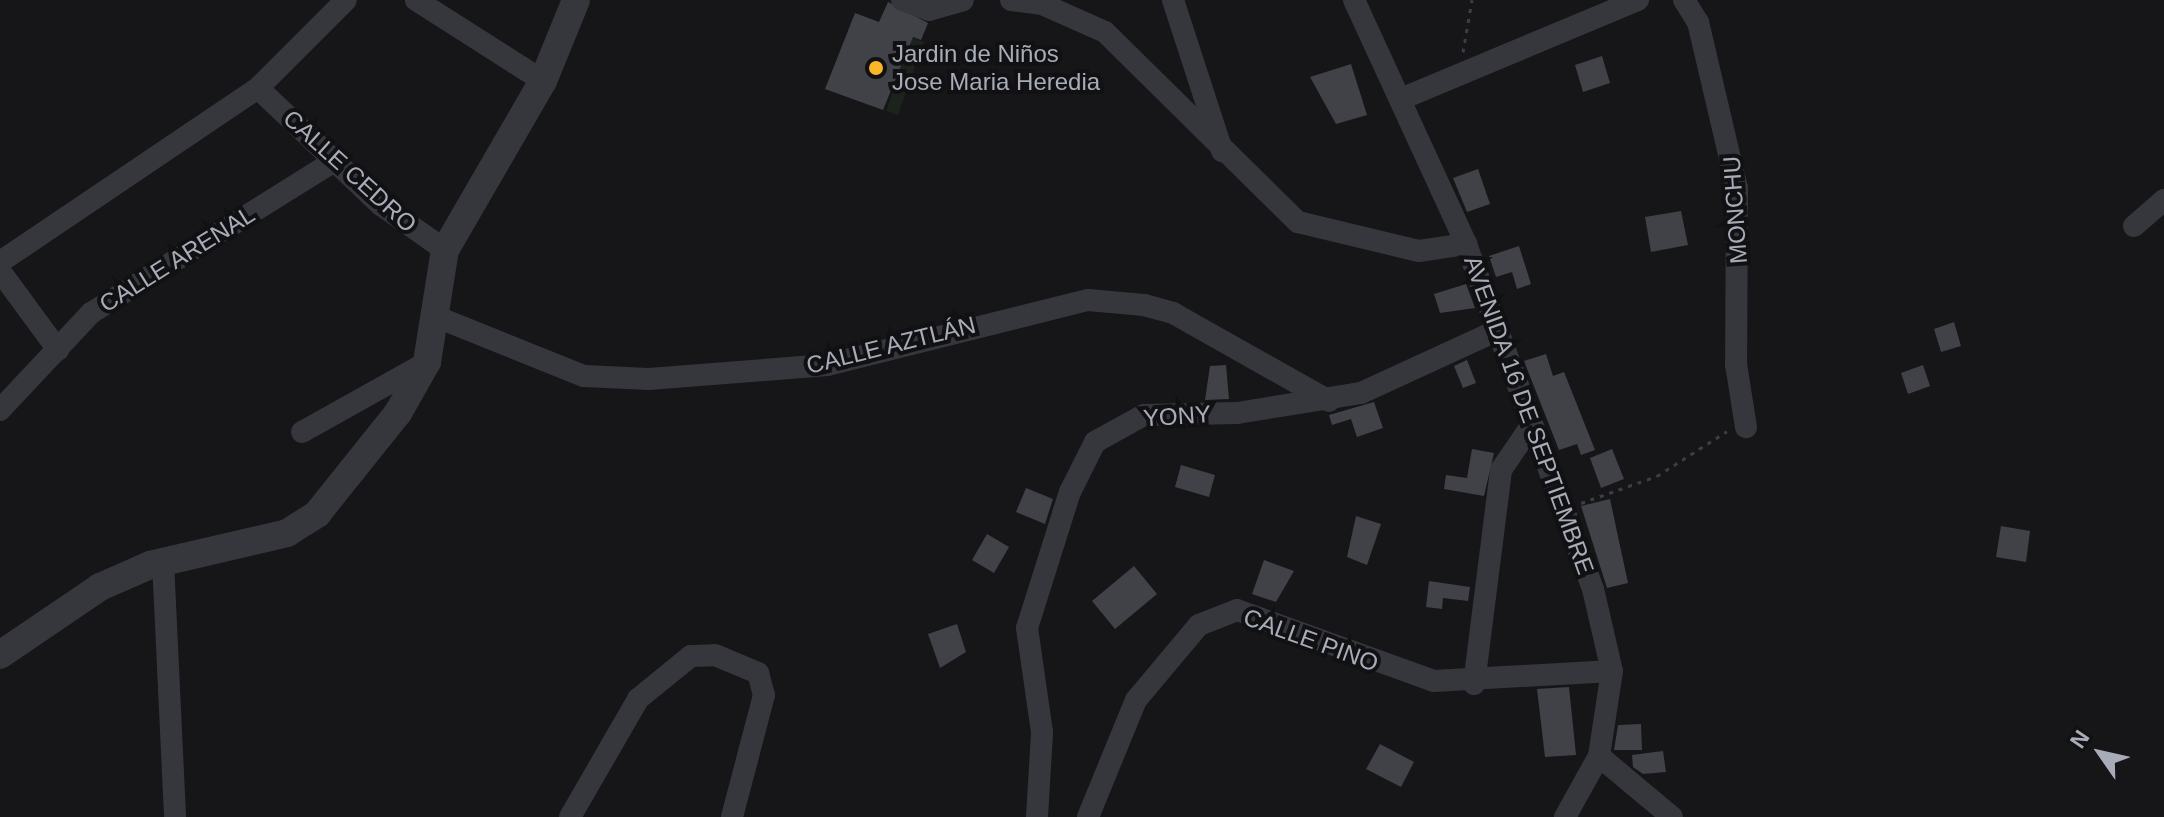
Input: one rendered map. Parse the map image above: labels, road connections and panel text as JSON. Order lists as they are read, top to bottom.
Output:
{
  "streets": {
    "street": [
      "CALLE CEDRO",
      "MONCHU",
      "CALLE ARENAL",
      "CALLE AZTLÁN",
      "AVENIDA 16 DE SEPTIEMBRE",
      "YONY",
      "CALLE PINO"
    ]
  },
  "crossings": [
    ["CALLE CEDRO", "CALLE ARENAL"],
    ["CALLE AZTLÁN", "YONY"],
    ["AVENIDA 16 DE SEPTIEMBRE", "YONY"],
    ["AVENIDA 16 DE SEPTIEMBRE", "CALLE PINO"]
  ],
  "places": ["Jardin de Niños Jose Maria Heredia"],
  "north": "top left"
}
